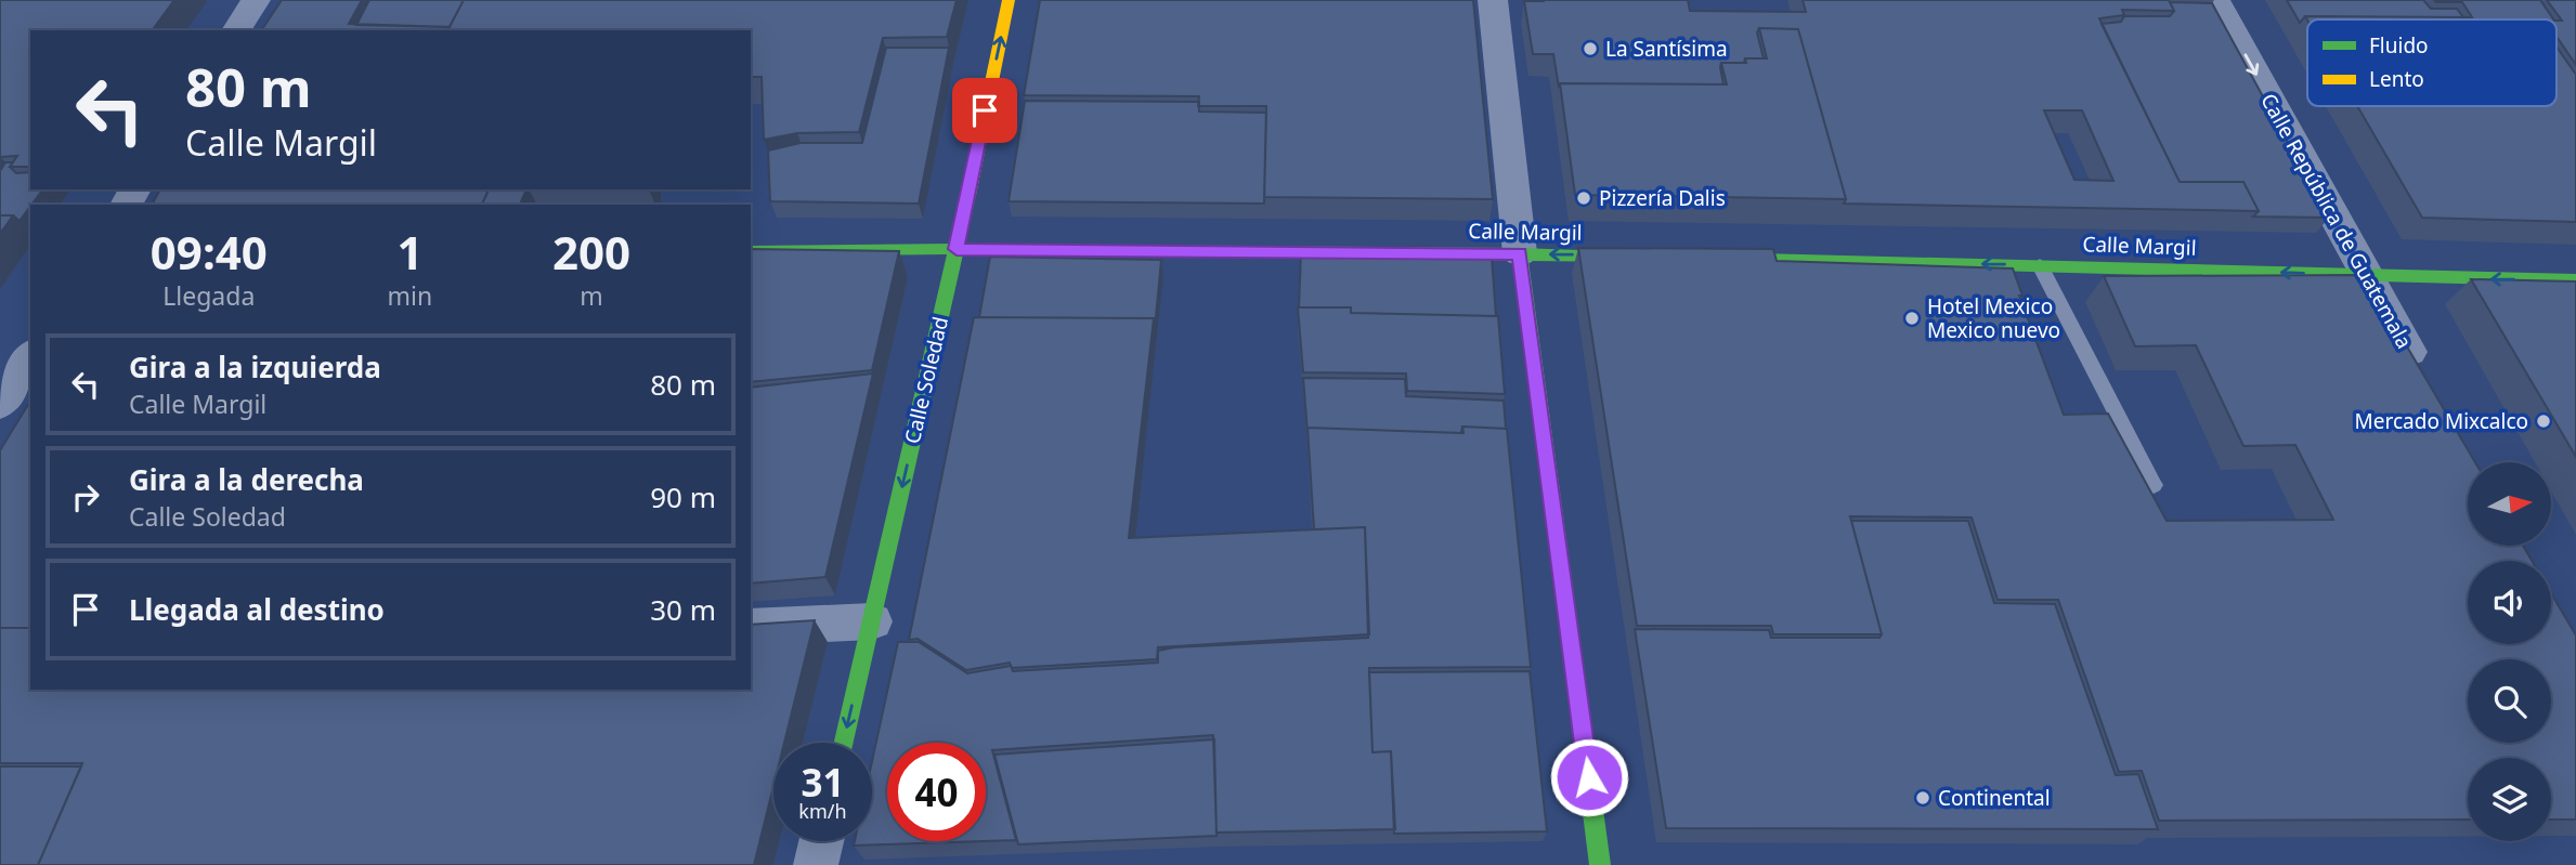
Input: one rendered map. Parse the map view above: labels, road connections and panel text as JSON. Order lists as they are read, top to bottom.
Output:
{
  "streets": {
    "street": ["Calle República de Guatemala", "Calle Margil", "Calle Soledad"]
  },
  "crossings": [
    ["Calle República de Guatemala", "Calle Margil"],
    ["Calle Margil", "Calle Soledad"]
  ],
  "one_way": ["Calle República de Guatemala", "Calle Margil"],
  "places": [
    "La Santísima",
    "Pizzería Dalis",
    "Hotel Mexico Mexico nuevo",
    "Mercado Mixcalco",
    "Continental"
  ],
  "legend": ["Fluido", "Lento"],
  "north": "right",
  "page": {
    "turn": ["80 m", "Calle Margil"],
    "eta": [
      "09:40",
      "Llegada",
      "1",
      "min",
      "200",
      "m"
    ],
    "list": [
      {
        "name": "Gira a la izquierda",
        "note": "Calle Margil",
        "value": "80 m"
      },
      {
        "name": "Gira a la derecha",
        "note": "Calle Soledad",
        "value": "90 m"
      },
      {
        "name": "Llegada al destino",
        "value": "30 m"
      }
    ],
    "speed": "31 km/h",
    "limit": "40"
  }
}
